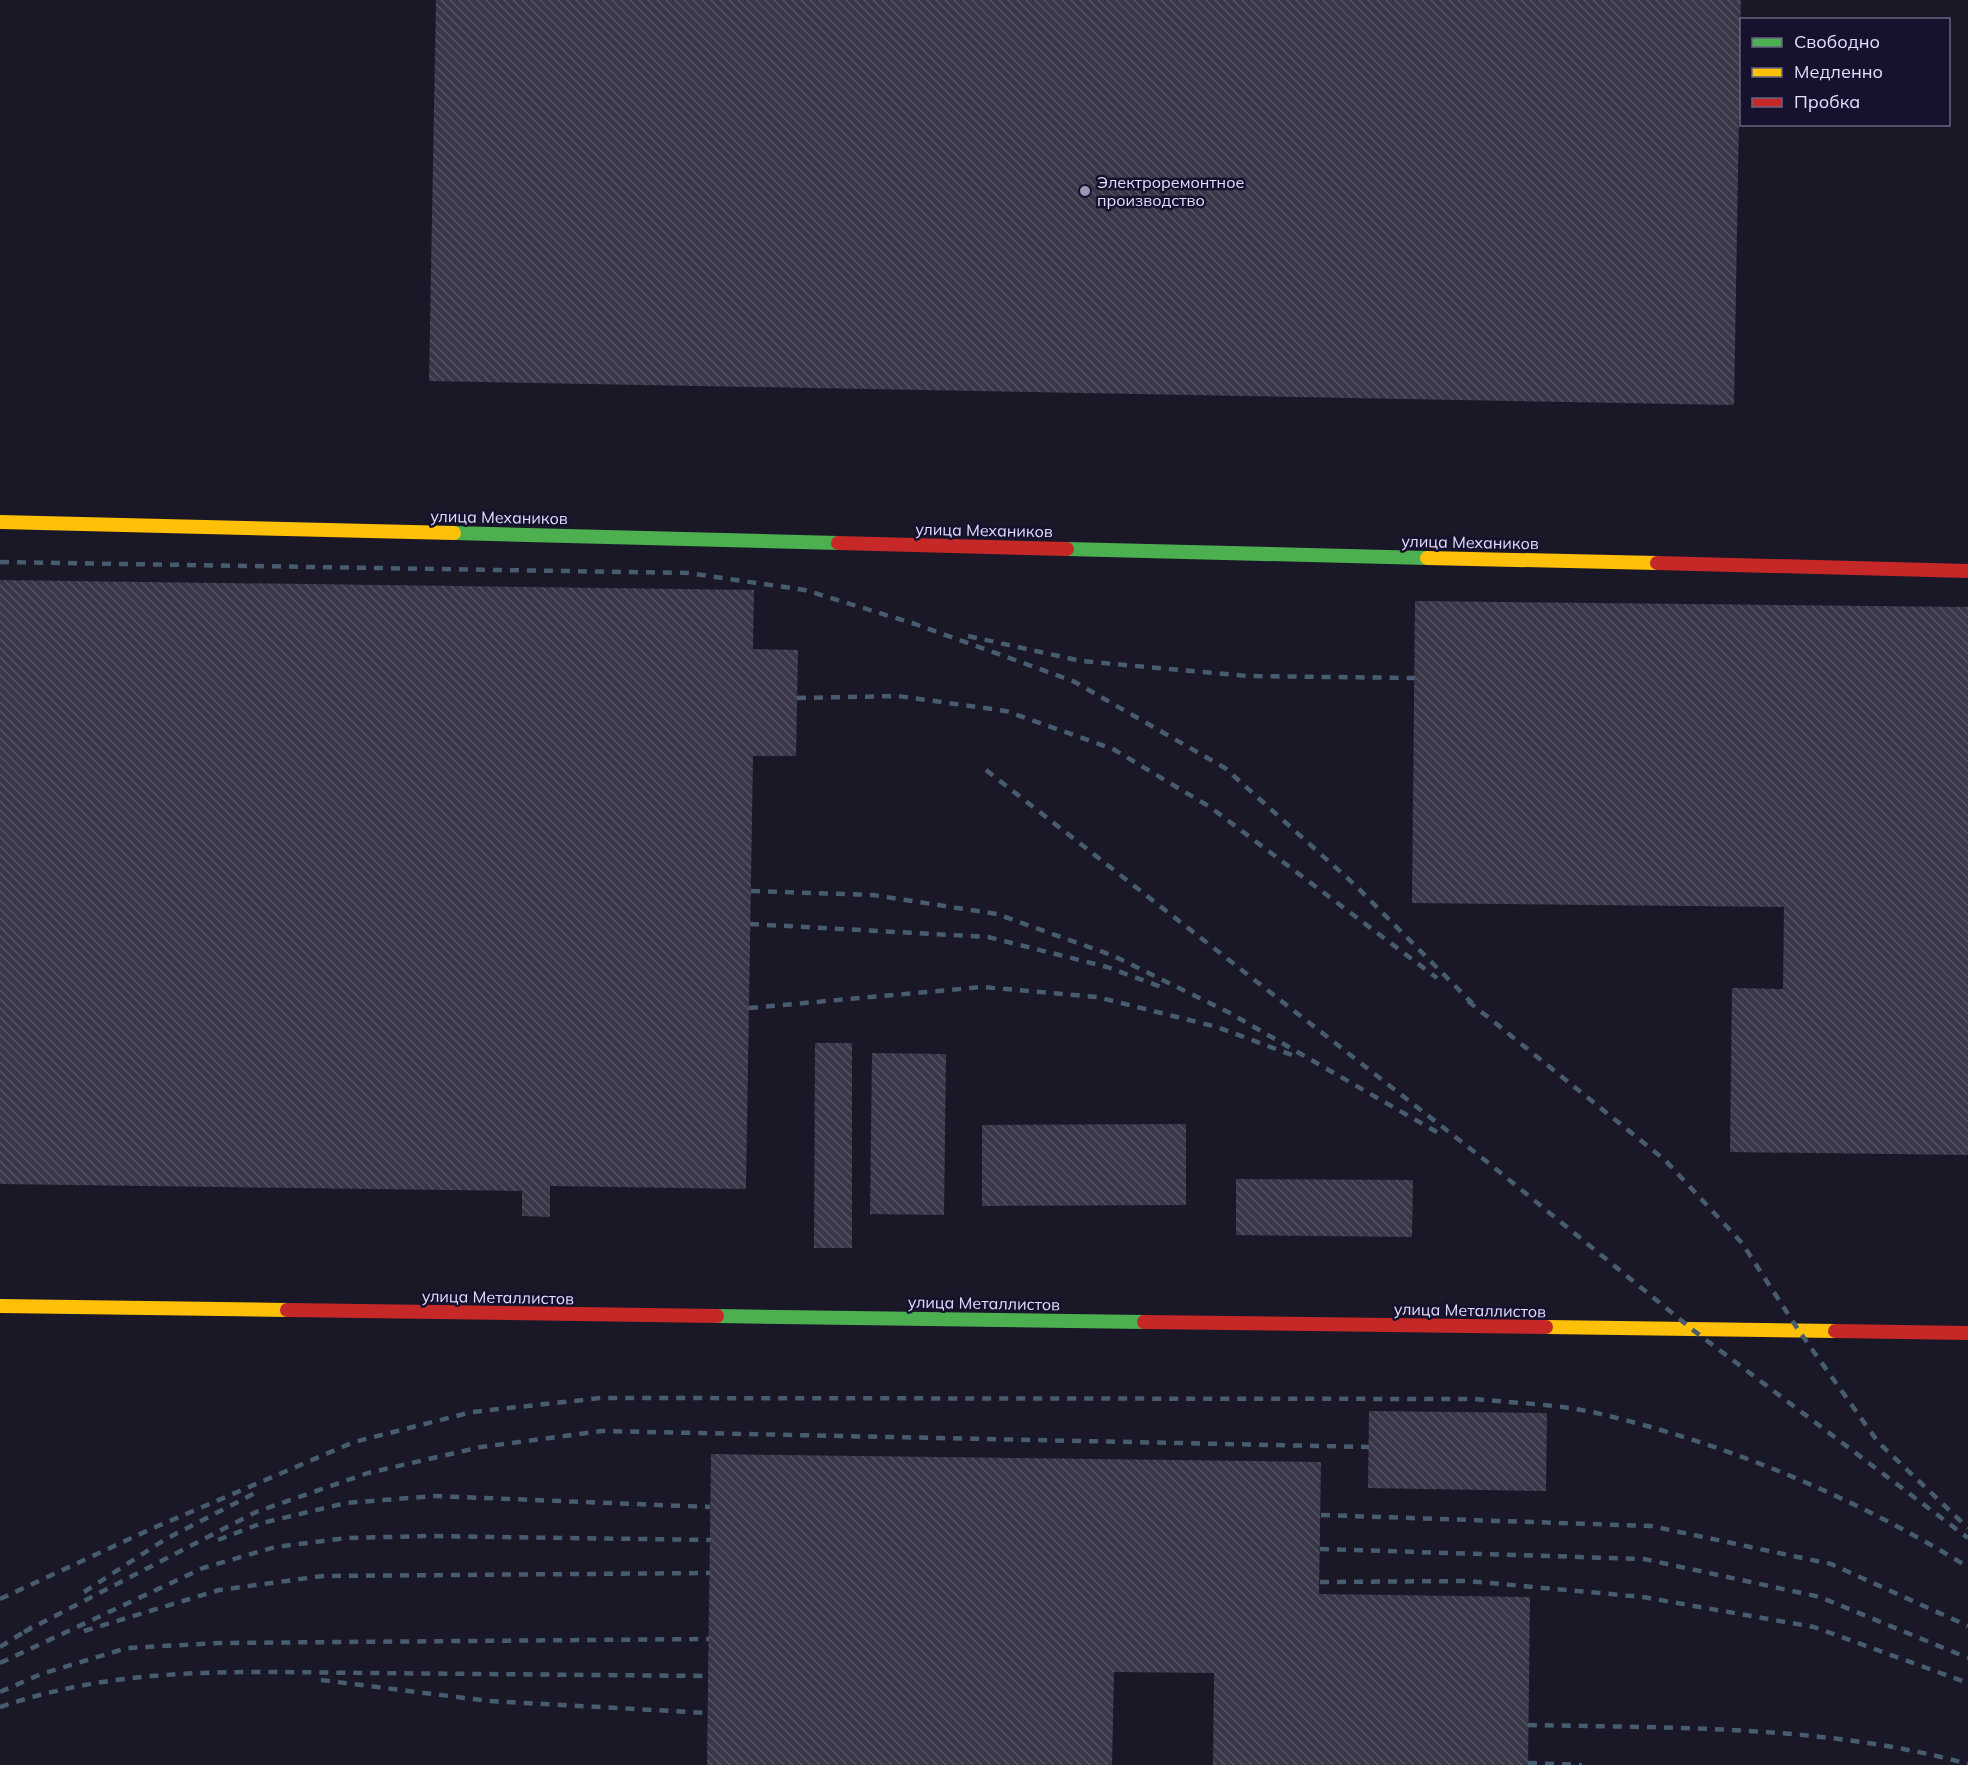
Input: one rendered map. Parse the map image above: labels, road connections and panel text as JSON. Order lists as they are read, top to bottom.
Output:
{
  "streets": {
    "street": ["улица Механиков", "улица Металлистов"]
  },
  "places": ["Электроремонтное производство"],
  "legend": ["Свободно", "Медленно", "Пробка"]
}
